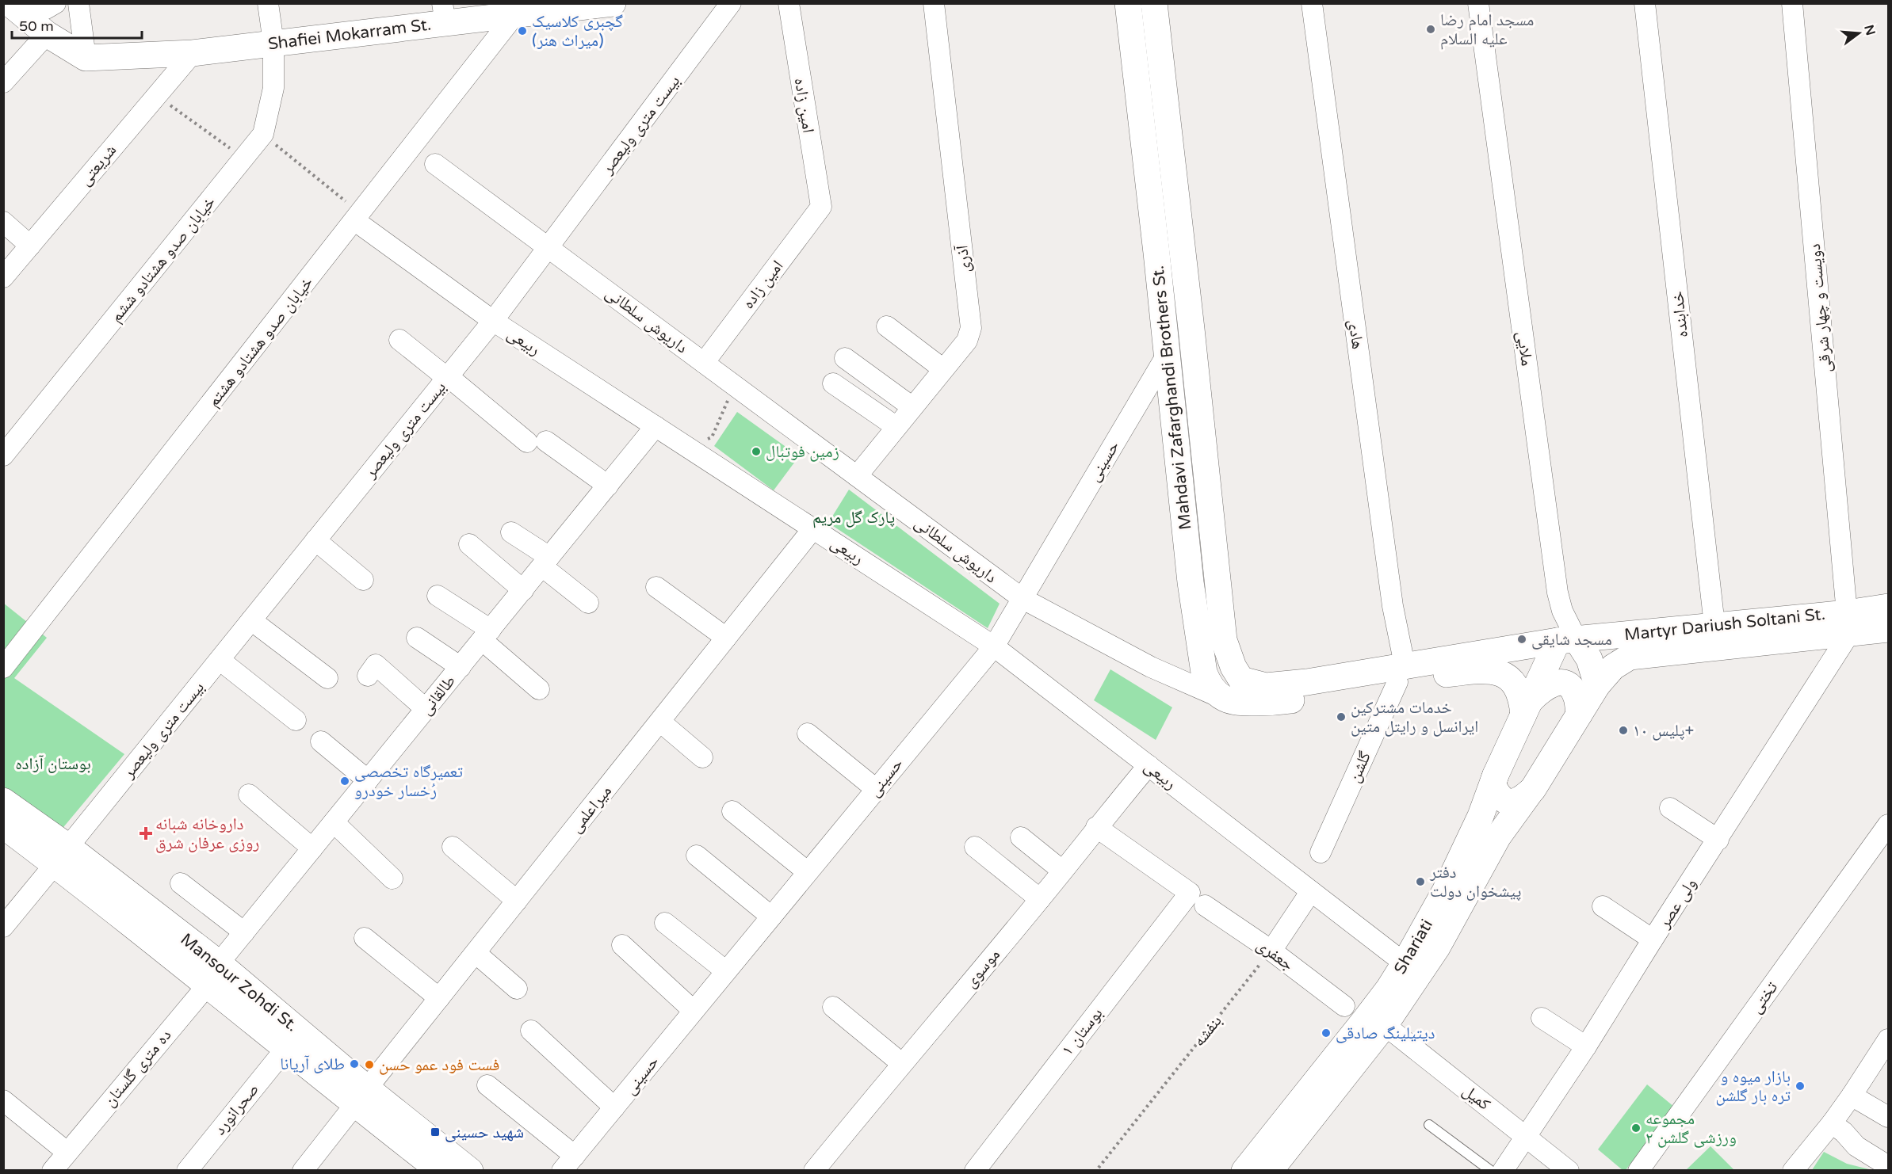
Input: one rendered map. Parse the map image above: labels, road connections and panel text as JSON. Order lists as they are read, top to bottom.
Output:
{
  "streets": {
    "main road": [
      "Shafiei Mokarram St.",
      "ملایی",
      "Mahdavi Zafarghandi Brothers St.",
      "Martyr Dariush Soltani St.",
      "Shariati",
      "Mansour Zohdi St."
    ],
    "street": [
      "امين زاده",
      "بیست متری ولیعصر",
      "شریعتی",
      "خیابان صدو هشتادو ششم",
      "آذری",
      "امین زاده",
      "دویست و چهار شرقی",
      "خدابنده",
      "داریوش سلطانی",
      "هادی",
      "خیابان صدو هشتادو هشتم",
      "ربیعی",
      "حسینی",
      "طالقانی",
      "گلشن",
      "میراعلمی",
      "ولی عصر",
      "جعفری",
      "موسوی",
      "تختی",
      "بوستان ۱",
      "ده متری گلستان",
      "کمیل",
      "صحرانورد"
    ],
    "path": ["بنفشه"]
  },
  "crossings": [
    ["Shafiei Mokarram St.", "شریعتی"],
    ["Shafiei Mokarram St.", "خیابان صدو هشتادو ششم"],
    ["Shafiei Mokarram St.", "خیابان صدو هشتادو هشتم"],
    ["امين زاده", "امین زاده"],
    ["بیست متری ولیعصر", "داریوش سلطانی"],
    ["بیست متری ولیعصر", "ربیعی"],
    ["بیست متری ولیعصر", "Mansour Zohdi St."],
    ["آذری", "داریوش سلطانی"],
    ["امین زاده", "داریوش سلطانی"],
    ["دویست و چهار شرقی", "Martyr Dariush Soltani St."],
    ["دویست و چهار شرقی", "ولی عصر"],
    ["خدابنده", "Martyr Dariush Soltani St."],
    ["داریوش سلطانی", "Mahdavi Zafarghandi Brothers St."],
    ["داریوش سلطانی", "حسینی"],
    ["هادی", "Martyr Dariush Soltani St."],
    ["هادی", "گلشن"],
    ["خیابان صدو هشتادو هشتم", "ربیعی"],
    ["ربیعی", "حسینی"],
    ["ربیعی", "طالقانی"],
    ["ربیعی", "میراعلمی"],
    ["ربیعی", "Shariati"],
    ["ربیعی", "موسوی"],
    ["ملایی", "Martyr Dariush Soltani St."],
    ["ملایی", "Shariati"],
    ["Mahdavi Zafarghandi Brothers St.", "حسینی"],
    ["Mahdavi Zafarghandi Brothers St.", "Martyr Dariush Soltani St."],
    ["Martyr Dariush Soltani St.", "گلشن"],
    ["Martyr Dariush Soltani St.", "ولی عصر"],
    ["Martyr Dariush Soltani St.", "Shariati"],
    ["طالقانی", "Mansour Zohdi St."],
    ["طالقانی", "ده متری گلستان"],
    ["میراعلمی", "Mansour Zohdi St."],
    ["ولی عصر", "کمیل"],
    ["Shariati", "کمیل"],
    ["جعفری", "بنفشه"],
    ["موسوی", "بوستان ۱"],
    ["Mansour Zohdi St.", "ده متری گلستان"],
    ["Mansour Zohdi St.", "صحرانورد"]
  ],
  "parks": ["پارک گل مریم", "بوستان آزاده"],
  "places": {
    "other": [
      "مسجد امام رضا علیه السلام",
      "گچبری کلاسیک (میراث هنر)",
      "زمین فوتبال",
      "مسجد شایقی",
      "خدمات مشترکین ایرانسل و رایتل متین",
      "پلیس ۱۰+",
      "تعمیرگاه تخصصی رُخسار خودرو",
      "دفتر پیشخوان دولت",
      "دیتیلینگ صادقی",
      "طلای آریانا",
      "فست فود عمو حسن",
      "بازار میوه و تره بار گلشن",
      "مجموعه ورزشی گلشن ۲"
    ],
    "health": ["داروخانه شبانه روزی عرفان شرق"],
    "transit": ["شهید حسینی"]
  },
  "scale_bar": "50 m",
  "north": "right"
}
